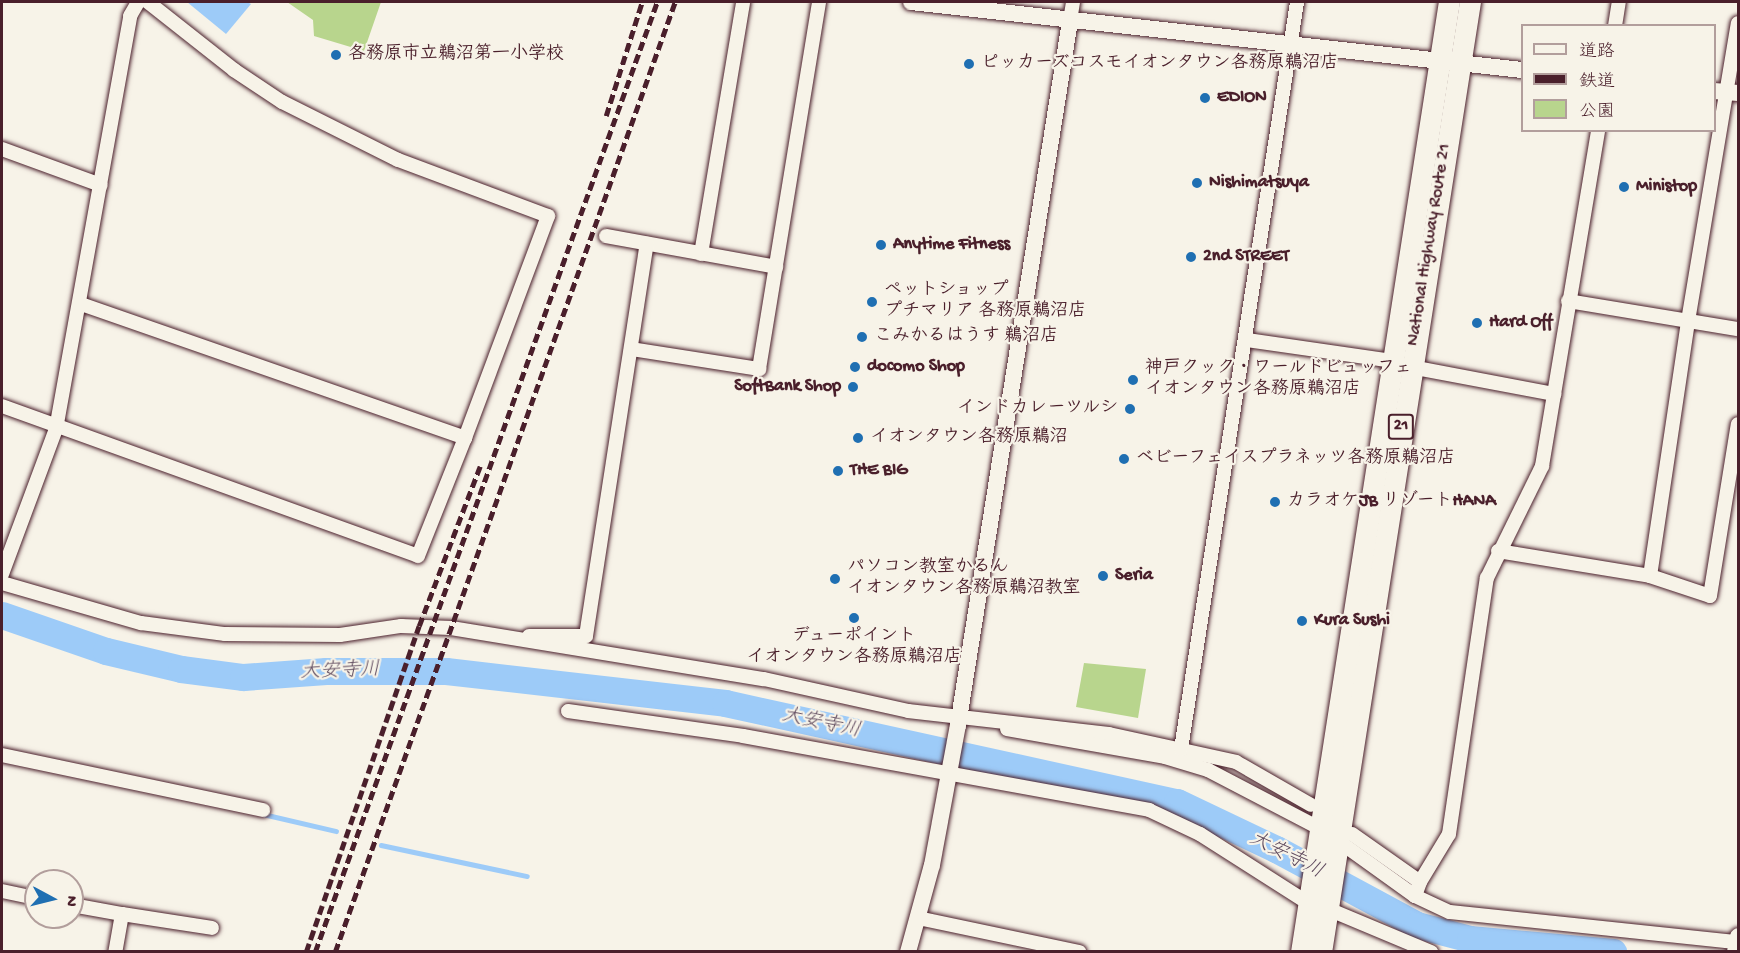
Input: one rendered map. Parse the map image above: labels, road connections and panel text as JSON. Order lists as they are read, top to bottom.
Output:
{
  "streets": {
    "highway": ["National Highway Route 21", "21"]
  },
  "water": ["大安寺川"],
  "places": [
    "各務原市立鵜沼第一小学校",
    "ピッカーズコスモイオンタウン各務原鵜沼店",
    "EDION",
    "Nishimatsuya",
    "Ministop",
    "Anytime Fitness",
    "2nd STREET",
    "ペットショップ プチマリア 各務原鵜沼店",
    "Hard Off",
    "こみかるはうす 鵜沼店",
    "docomo Shop",
    "神戸クック・ワールドビュッフェ イオンタウン各務原鵜沼店",
    "SoftBank Shop",
    "インドカレーツルシ",
    "イオンタウン各務原鵜沼",
    "ベビーフェイスプラネッツ各務原鵜沼店",
    "THE BIG",
    "カラオケJB リゾートHANA",
    "Seria",
    "パソコン教室かるん イオンタウン各務原鵜沼教室",
    "デューポイント イオンタウン各務原鵜沼店",
    "Kura Sushi"
  ],
  "legend": ["道路", "鉄道", "公園"],
  "north": "right"
}
